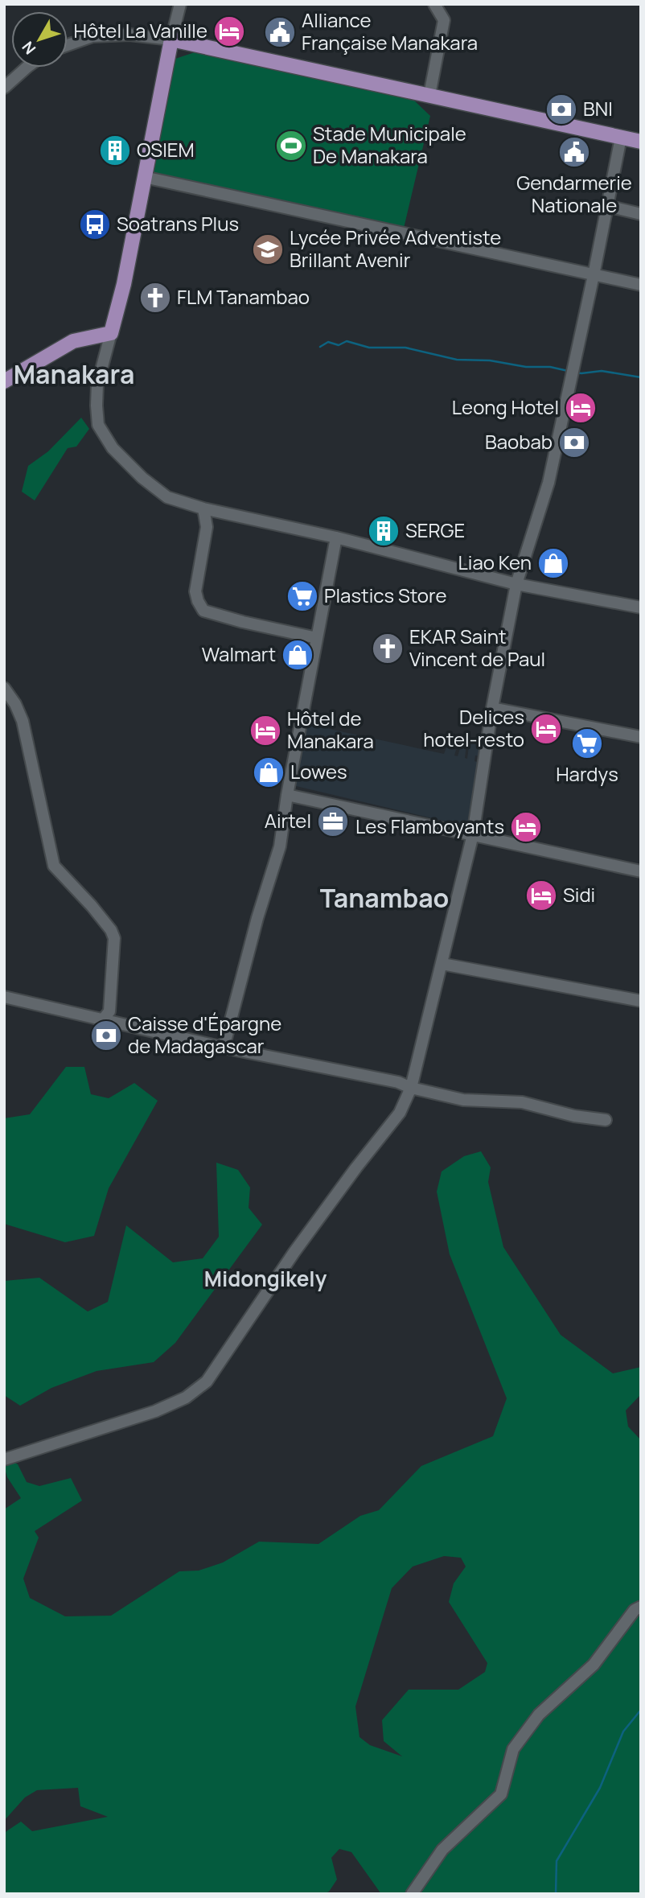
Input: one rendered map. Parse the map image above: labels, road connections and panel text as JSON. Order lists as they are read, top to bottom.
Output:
{
  "districts": ["Manakara", "Tanambao", "Midongikely"],
  "places": {
    "hotel": [
      "Hôtel La Vanille",
      "Leong Hotel",
      "Delices hotel-resto",
      "Hôtel de Manakara",
      "Les Flamboyants",
      "Sidi"
    ],
    "public building": ["Alliance Française Manakara", "Gendarmerie Nationale"],
    "bank": ["BNI", "Baobab", "Caisse d'Épargne de Madagascar"],
    "sports": ["Stade Municipale De Manakara"],
    "building": ["OSIEM", "SERGE"],
    "bus stop": ["Soatrans Plus"],
    "school or university": ["Lycée Privée Adventiste Brillant Avenir"],
    "church": ["FLM Tanambao", "EKAR Saint Vincent de Paul"],
    "shop": ["Liao Ken", "Walmart", "Lowes"],
    "supermarket": ["Plastics Store", "Hardys"],
    "office": ["Airtel"]
  },
  "north": "bottom left"
}
